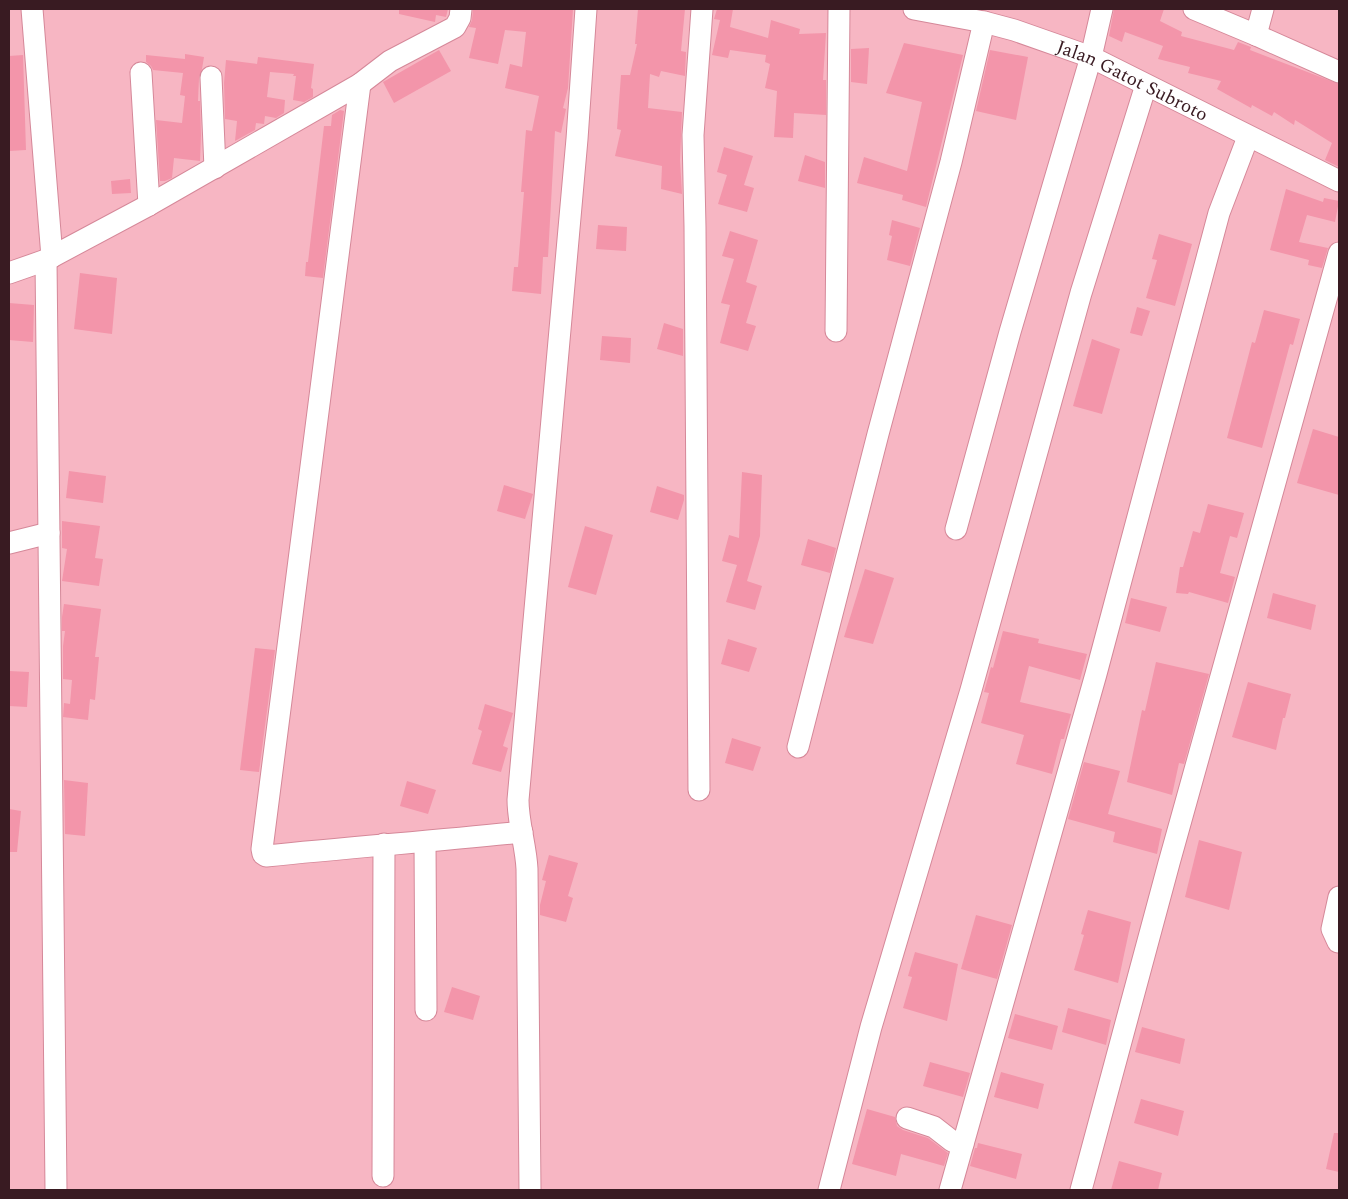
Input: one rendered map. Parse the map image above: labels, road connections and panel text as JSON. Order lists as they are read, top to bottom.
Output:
{
  "streets": {
    "street": ["Jalan Gatot Subroto"]
  }
}
